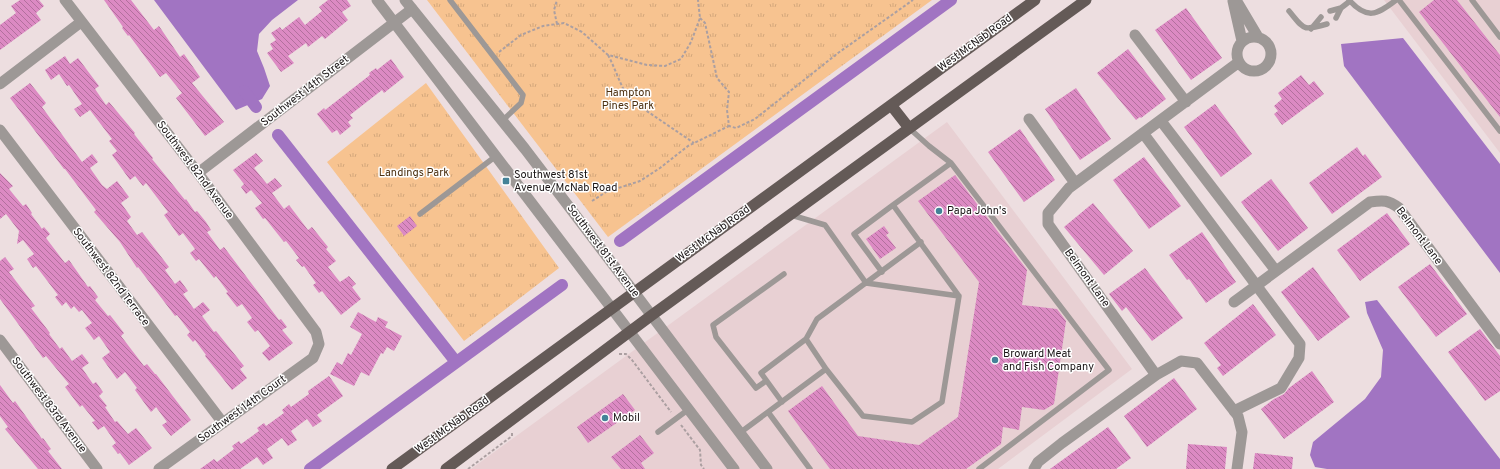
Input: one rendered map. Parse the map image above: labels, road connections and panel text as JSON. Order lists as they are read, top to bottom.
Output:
{
  "streets": {
    "main road": ["West McNab Road"],
    "street": [
      "Southwest 14th Street",
      "Southwest 82nd Avenue",
      "Belmont Lane",
      "Southwest 81st Avenue",
      "Southwest 82nd Terrace",
      "Southwest 83rd Avenue",
      "Southwest 14th Court"
    ]
  },
  "crossings": [
    ["West McNab Road", "Southwest 81st Avenue"],
    ["Southwest 14th Street", "Southwest 82nd Avenue"],
    ["Southwest 14th Street", "Southwest 81st Avenue"],
    ["Southwest 82nd Avenue", "Southwest 14th Court"],
    ["Southwest 82nd Terrace", "Southwest 14th Court"]
  ],
  "parks": ["Hampton Pines Park", "Landings Park"],
  "places": {
    "transit": ["Southwest 81st Avenue/McNab Road"],
    "other": ["Papa John's", "Broward Meat and Fish Company", "Mobil"]
  }
}
